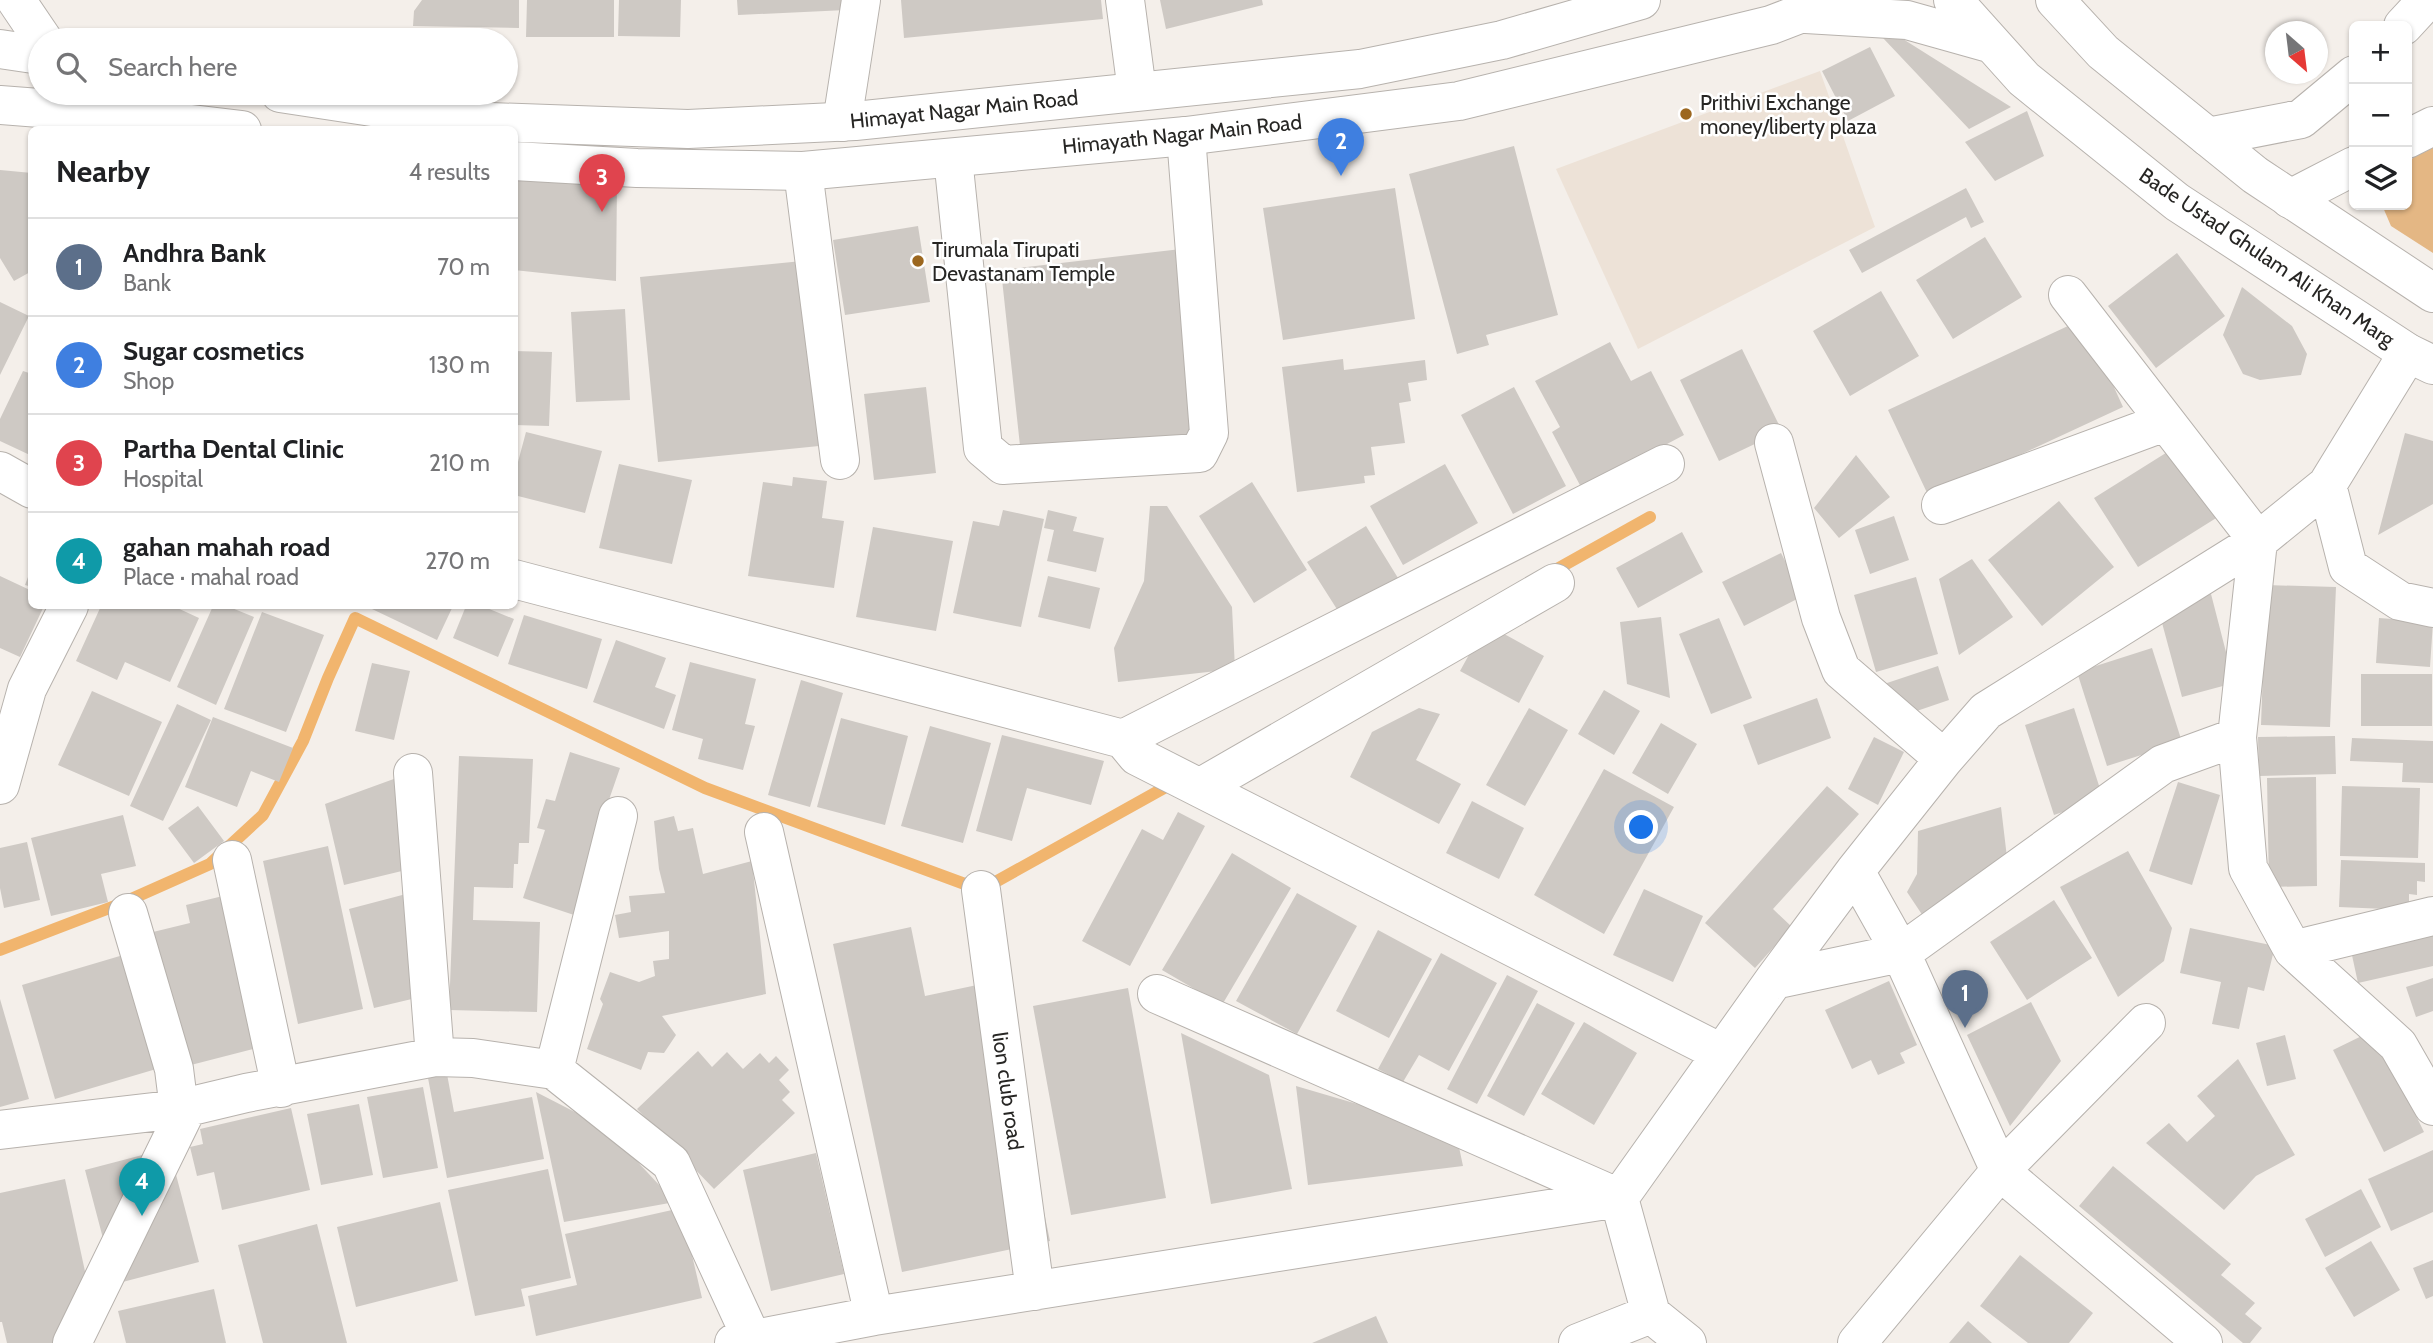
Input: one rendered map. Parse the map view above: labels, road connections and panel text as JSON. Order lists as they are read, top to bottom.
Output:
{
  "streets": {
    "street": [
      "Himayat Nagar Main Road",
      "Himayath Nagar Main Road",
      "Bade Ustad Ghulam Ali Khan Marg",
      "lion club road"
    ]
  },
  "places": ["Prithivi Exchange money/liberty plaza", "Tirumala Tirupati Devastanam Temple"],
  "north": "bottom right",
  "page": {
    "map_buttons": ["+", "−"],
    "search": "Search here",
    "pins": [
      "2",
      "3",
      "1",
      "4"
    ],
    "heading": ["Nearby", "4 results"],
    "list": [
      {
        "mark": "1",
        "name": "Andhra Bank",
        "note": "Bank",
        "value": "70 m"
      },
      {
        "mark": "2",
        "name": "Sugar cosmetics",
        "note": "Shop",
        "value": "130 m"
      },
      {
        "mark": "3",
        "name": "Partha Dental Clinic",
        "note": "Hospital",
        "value": "210 m"
      },
      {
        "mark": "4",
        "name": "gahan mahah road",
        "note": "Place · mahal road",
        "value": "270 m"
      }
    ]
  }
}
